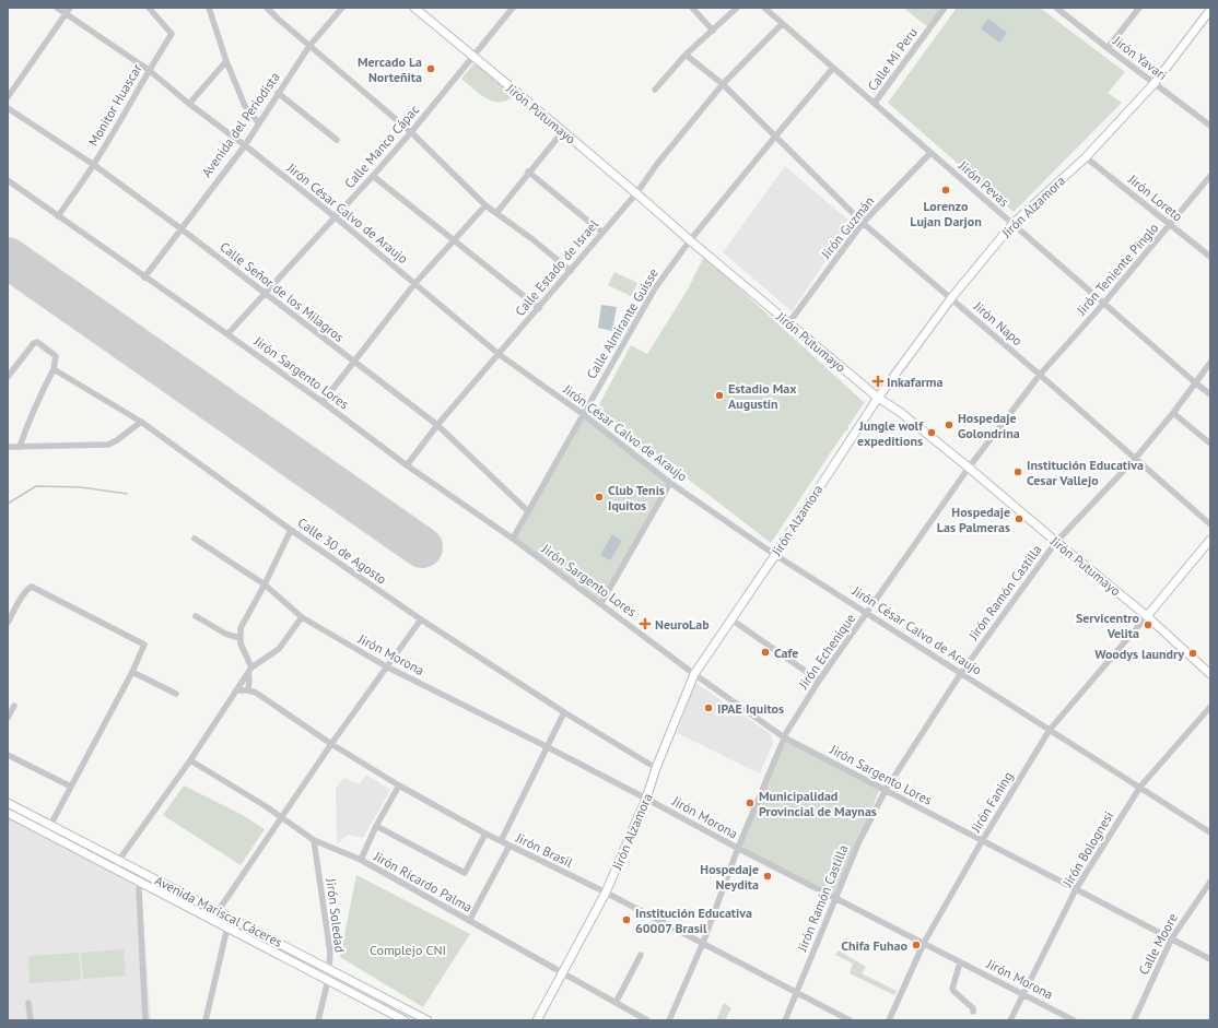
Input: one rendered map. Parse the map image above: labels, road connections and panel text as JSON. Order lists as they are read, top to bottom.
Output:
{
  "streets": {
    "street": [
      "Jirón Yavari",
      "Calle Mi Peru",
      "Monitor Huascar",
      "Jirón Putumayo",
      "Avenida del Periodista",
      "Calle Manco Cápac",
      "Jirón Pevas",
      "Jirón Loreto",
      "Jirón Alzamora",
      "Jirón César Calvo de Araujo",
      "Jirón Guzmán",
      "Calle Estado de Israel",
      "Jirón Teniente Pinglo",
      "Calle Señor de los Milagros",
      "Calle Almirante Guisse",
      "Jirón Napo",
      "Jirón Sargento Lores",
      "Calle 30 de Agosto",
      "Jirón Ramón Castilla",
      "Jirón Echenique",
      "Jirón Morona",
      "Jirón Faning",
      "Jirón Bolognesi",
      "Jirón Brasil",
      "Jirón Ricardo Palma",
      "Avenida Mariscal Cáceres",
      "Jirón Soledad",
      "Calle Moore"
    ]
  },
  "crossings": [
    ["Jirón Yavari", "Jirón Alzamora"],
    ["Calle Mi Peru", "Jirón Pevas"],
    ["Monitor Huascar", "Jirón César Calvo de Araujo"],
    ["Monitor Huascar", "Calle Señor de los Milagros"],
    ["Monitor Huascar", "Jirón Sargento Lores"],
    ["Jirón Putumayo", "Calle Manco Cápac"],
    ["Jirón Putumayo", "Jirón Alzamora"],
    ["Jirón Putumayo", "Jirón Guzmán"],
    ["Jirón Putumayo", "Calle Estado de Israel"],
    ["Jirón Putumayo", "Calle Almirante Guisse"],
    ["Jirón Putumayo", "Jirón Ramón Castilla"],
    ["Jirón Putumayo", "Jirón Echenique"],
    ["Jirón Putumayo", "Jirón Faning"],
    ["Avenida del Periodista", "Jirón César Calvo de Araujo"],
    ["Avenida del Periodista", "Calle Señor de los Milagros"],
    ["Avenida del Periodista", "Jirón Sargento Lores"],
    ["Calle Manco Cápac", "Jirón César Calvo de Araujo"],
    ["Calle Manco Cápac", "Calle Señor de los Milagros"],
    ["Calle Manco Cápac", "Jirón Sargento Lores"],
    ["Jirón Pevas", "Jirón Alzamora"],
    ["Jirón Pevas", "Jirón Guzmán"],
    ["Jirón Pevas", "Calle Estado de Israel"],
    ["Jirón Pevas", "Jirón Teniente Pinglo"],
    ["Jirón Pevas", "Calle Almirante Guisse"],
    ["Jirón Pevas", "Jirón Ramón Castilla"],
    ["Jirón Loreto", "Jirón Alzamora"],
    ["Jirón Loreto", "Jirón Teniente Pinglo"],
    ["Jirón Alzamora", "Jirón César Calvo de Araujo"],
    ["Jirón Alzamora", "Jirón Napo"],
    ["Jirón Alzamora", "Jirón Sargento Lores"],
    ["Jirón Alzamora", "Calle 30 de Agosto"],
    ["Jirón Alzamora", "Jirón Morona"],
    ["Jirón Alzamora", "Jirón Brasil"],
    ["Jirón Alzamora", "Jirón Ricardo Palma"],
    ["Jirón César Calvo de Araujo", "Calle Estado de Israel"],
    ["Jirón César Calvo de Araujo", "Calle Almirante Guisse"],
    ["Jirón César Calvo de Araujo", "Jirón Ramón Castilla"],
    ["Jirón César Calvo de Araujo", "Jirón Echenique"],
    ["Jirón César Calvo de Araujo", "Jirón Faning"],
    ["Jirón César Calvo de Araujo", "Jirón Bolognesi"],
    ["Jirón Guzmán", "Jirón Napo"],
    ["Calle Estado de Israel", "Calle Señor de los Milagros"],
    ["Calle Estado de Israel", "Jirón Napo"],
    ["Calle Estado de Israel", "Jirón Sargento Lores"],
    ["Jirón Teniente Pinglo", "Jirón Napo"],
    ["Jirón Teniente Pinglo", "Jirón Echenique"],
    ["Calle Señor de los Milagros", "Calle Almirante Guisse"],
    ["Calle Almirante Guisse", "Jirón Napo"],
    ["Calle Almirante Guisse", "Jirón Sargento Lores"],
    ["Jirón Napo", "Jirón Ramón Castilla"],
    ["Jirón Napo", "Jirón Echenique"],
    ["Jirón Sargento Lores", "Jirón Ramón Castilla"],
    ["Jirón Sargento Lores", "Jirón Echenique"],
    ["Jirón Sargento Lores", "Jirón Faning"],
    ["Jirón Sargento Lores", "Jirón Bolognesi"],
    ["Jirón Sargento Lores", "Calle Moore"],
    ["Jirón Ramón Castilla", "Jirón Morona"],
    ["Jirón Ramón Castilla", "Jirón Brasil"],
    ["Jirón Echenique", "Jirón Morona"],
    ["Jirón Echenique", "Jirón Brasil"],
    ["Jirón Morona", "Jirón Faning"],
    ["Jirón Morona", "Jirón Bolognesi"],
    ["Jirón Ricardo Palma", "Jirón Soledad"],
    ["Avenida Mariscal Cáceres", "Jirón Soledad"]
  ],
  "parks": ["Complejo CNI"],
  "places": {
    "other": [
      "Mercado La Norteñita",
      "Lorenzo Lujan Darjon",
      "Estadio Max Augustín",
      "Hospedaje Golondrina",
      "Jungle wolf expeditions",
      "Institución Educativa Cesar Vallejo",
      "Club Tenis Iquitos",
      "Hospedaje Las Palmeras",
      "Servicentro Velita",
      "Cafe",
      "Woodys laundry",
      "IPAE Iquitos",
      "Municipalidad Provincial de Maynas",
      "Hospedaje Neydita",
      "Institución Educativa 60007 Brasil",
      "Chifa Fuhao"
    ],
    "health": ["Inkafarma", "NeuroLab"]
  }
}
